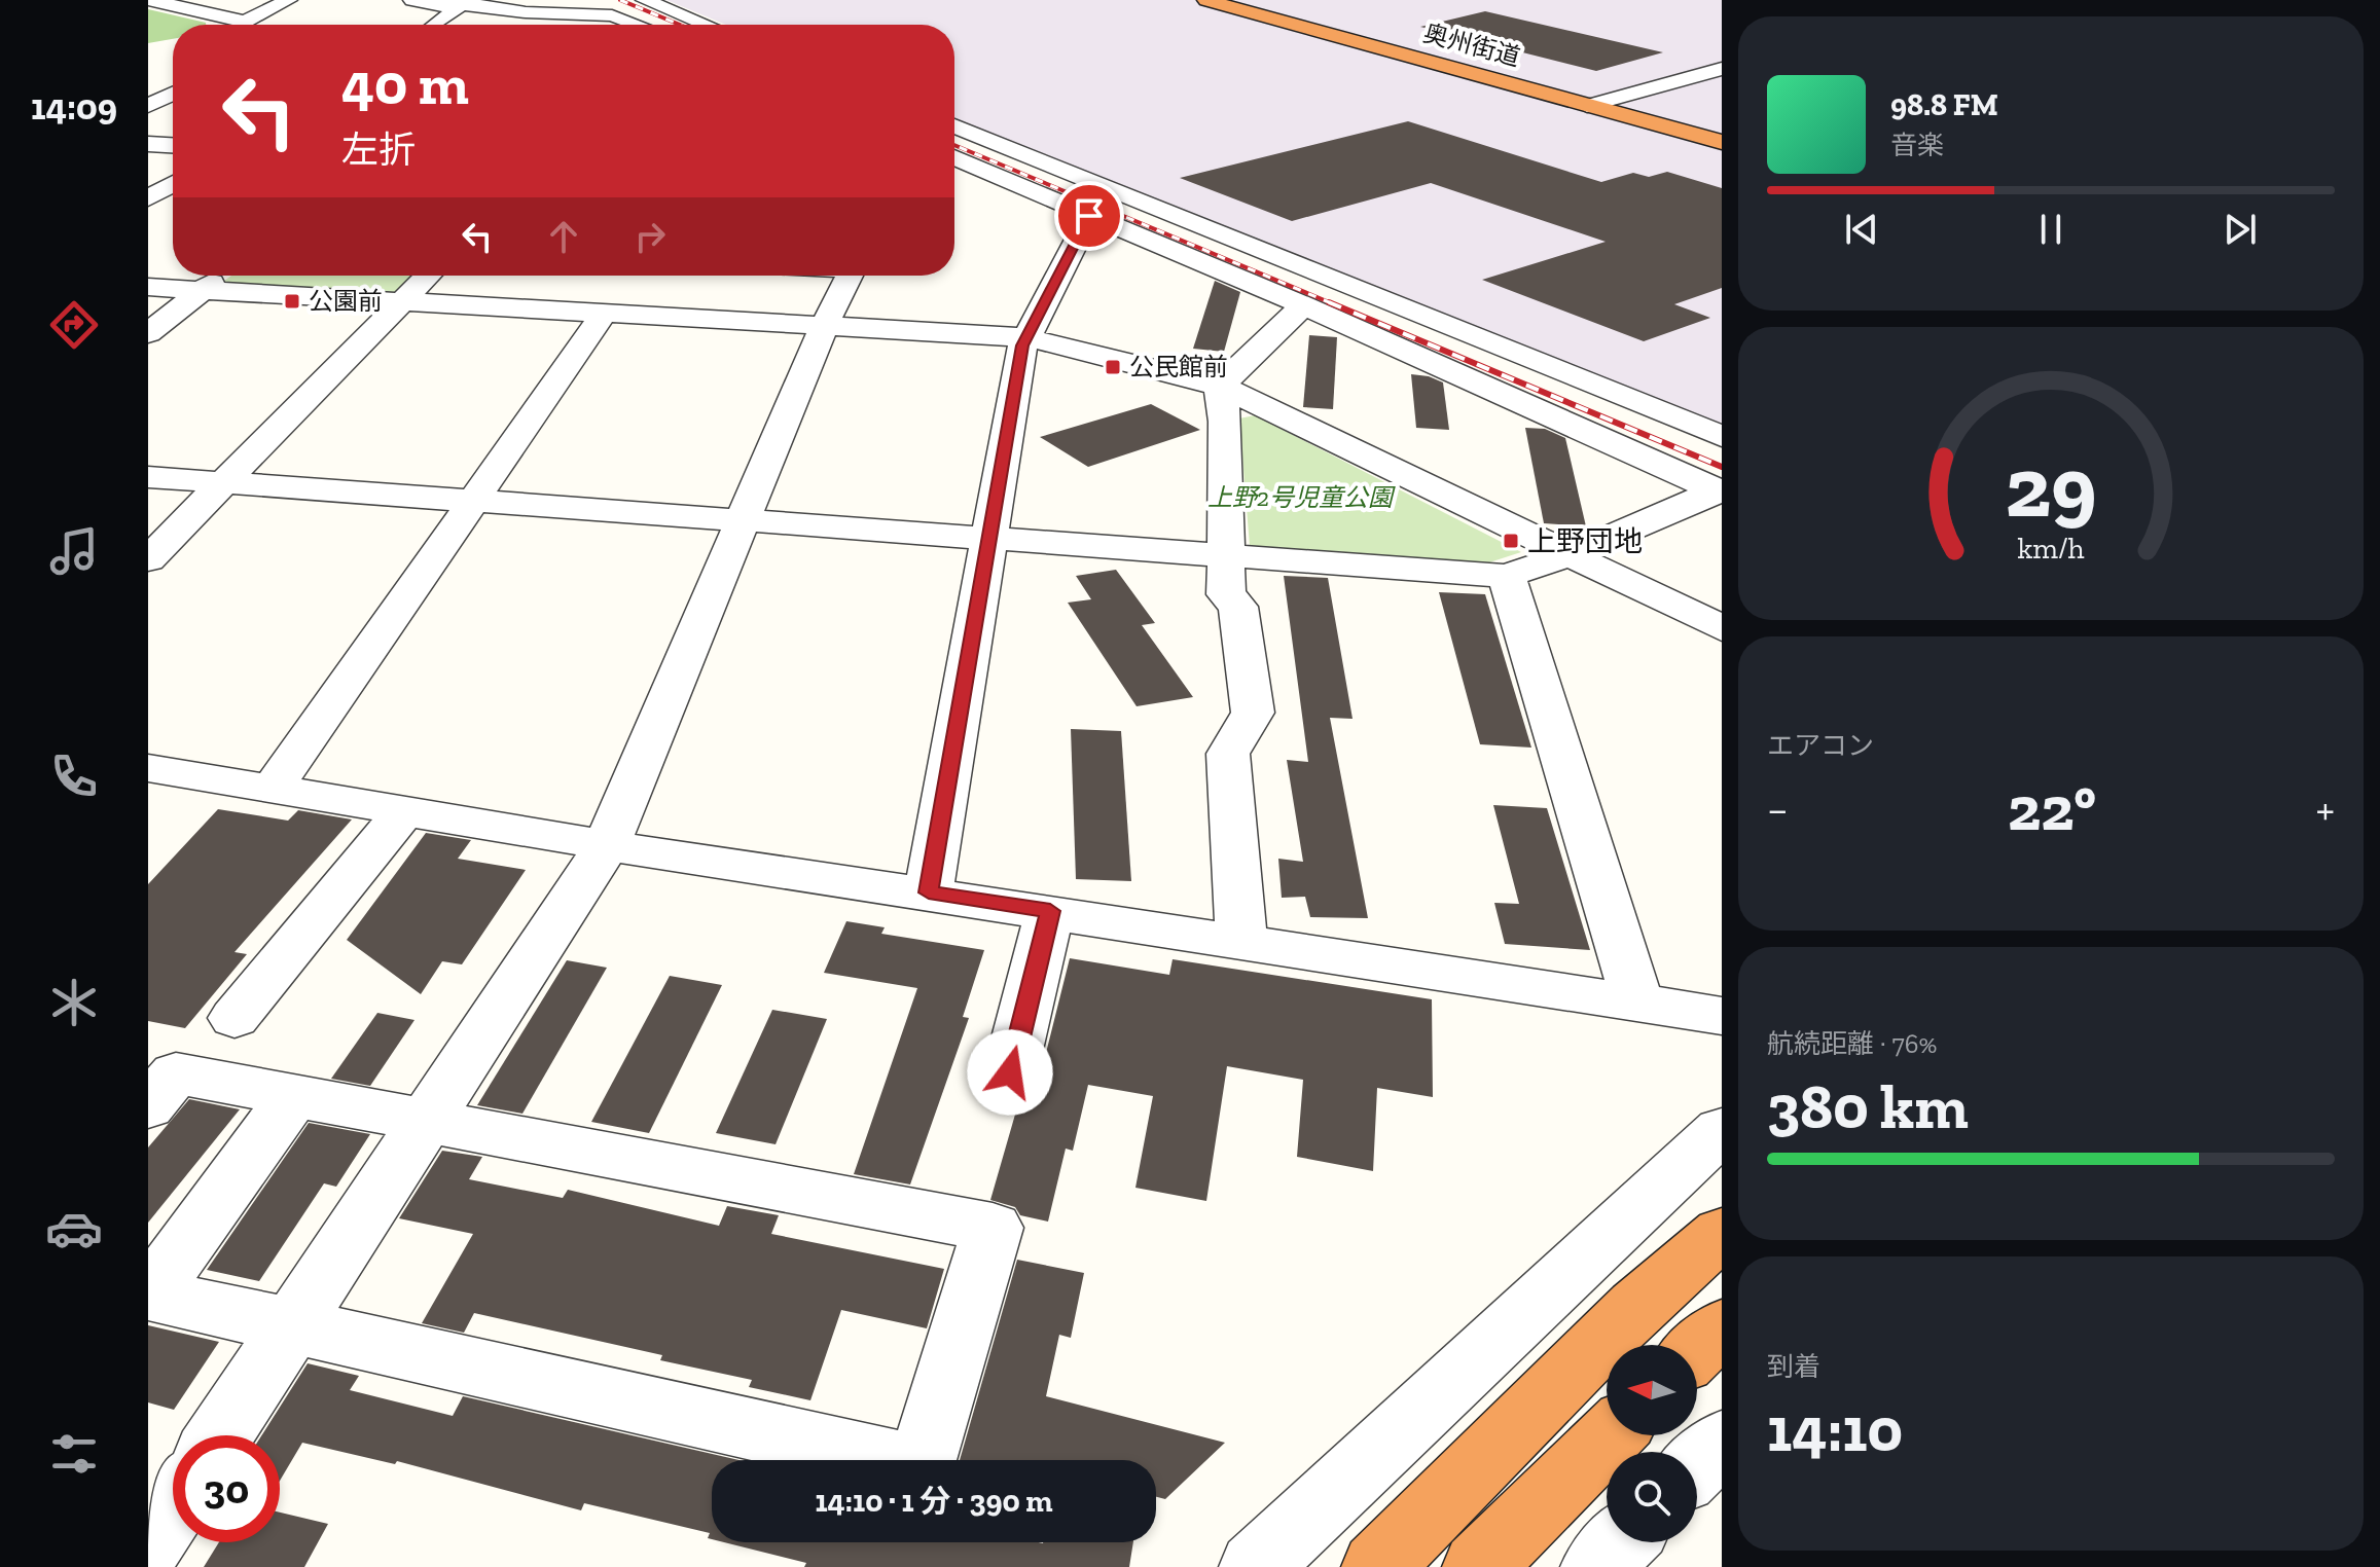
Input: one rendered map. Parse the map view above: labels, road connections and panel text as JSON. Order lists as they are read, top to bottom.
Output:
{
  "streets": {
    "highway": ["奥州街道"]
  },
  "parks": ["上野2号児童公園"],
  "places": {
    "transit": ["公園前", "公民館前", "上野団地"]
  },
  "north": "left",
  "page": {
    "tabs": "14:09",
    "turn": ["40 m", "左折"],
    "song": ["98.8 FM", "音楽"],
    "tile": [
      "エアコン",
      ["航続距離 · 76%", "380 km"],
      ["到着", "14:10"]
    ],
    "heat": ["−", "22°", "+"],
    "limit": "30",
    "trip": "14:10 · 1 分 · 390 m",
    "gauge": ["29", "km/h"]
  }
}
